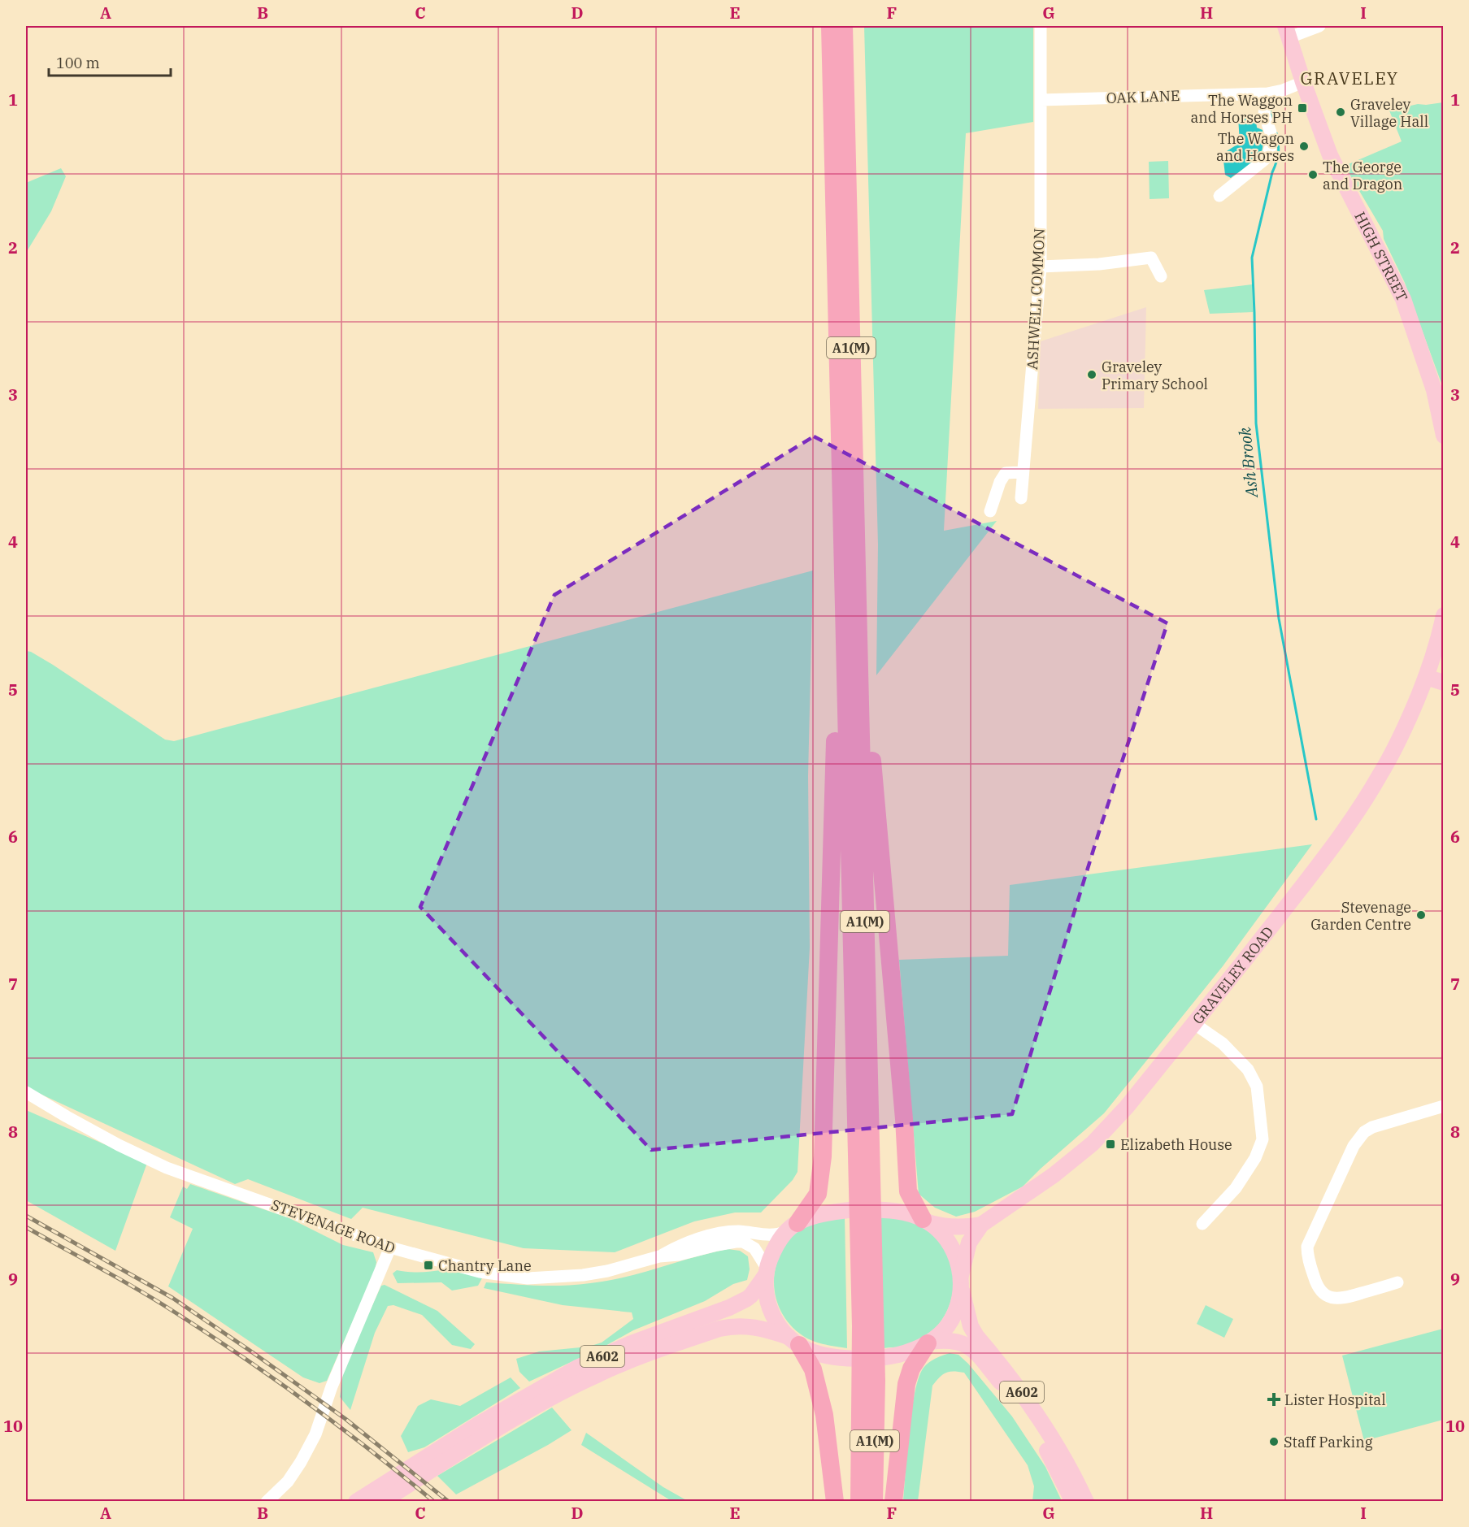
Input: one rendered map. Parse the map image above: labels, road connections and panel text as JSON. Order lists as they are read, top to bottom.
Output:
{
  "streets": {
    "highway": ["A1(M)"],
    "main road": ["HIGH STREET", "GRAVELEY ROAD", "A602"],
    "street": ["OAK LANE", "ASHWELL COMMON", "STEVENAGE ROAD"]
  },
  "crossings": [
    ["OAK LANE", "HIGH STREET"],
    ["OAK LANE", "ASHWELL COMMON"],
    ["A1(M)", "GRAVELEY ROAD"],
    ["GRAVELEY ROAD", "STEVENAGE ROAD"],
    ["GRAVELEY ROAD", "A602"],
    ["STEVENAGE ROAD", "A602"]
  ],
  "districts": ["GRAVELEY"],
  "water": ["Ash Brook"],
  "places": {
    "transit": ["The Waggon and Horses PH", "Elizabeth House", "Chantry Lane"],
    "other": [
      "Graveley Village Hall",
      "The Wagon and Horses",
      "The George and Dragon",
      "Graveley Primary School",
      "Stevenage Garden Centre",
      "Staff Parking"
    ],
    "health": ["Lister Hospital"]
  },
  "scale_bar": "100 m",
  "grid": {
    "columns": [
      "A",
      "B",
      "C",
      "D",
      "E",
      "F",
      "G",
      "H",
      "I"
    ],
    "rows": [
      "1",
      "2",
      "3",
      "4",
      "5",
      "6",
      "7",
      "8",
      "9",
      "10"
    ]
  }
}
